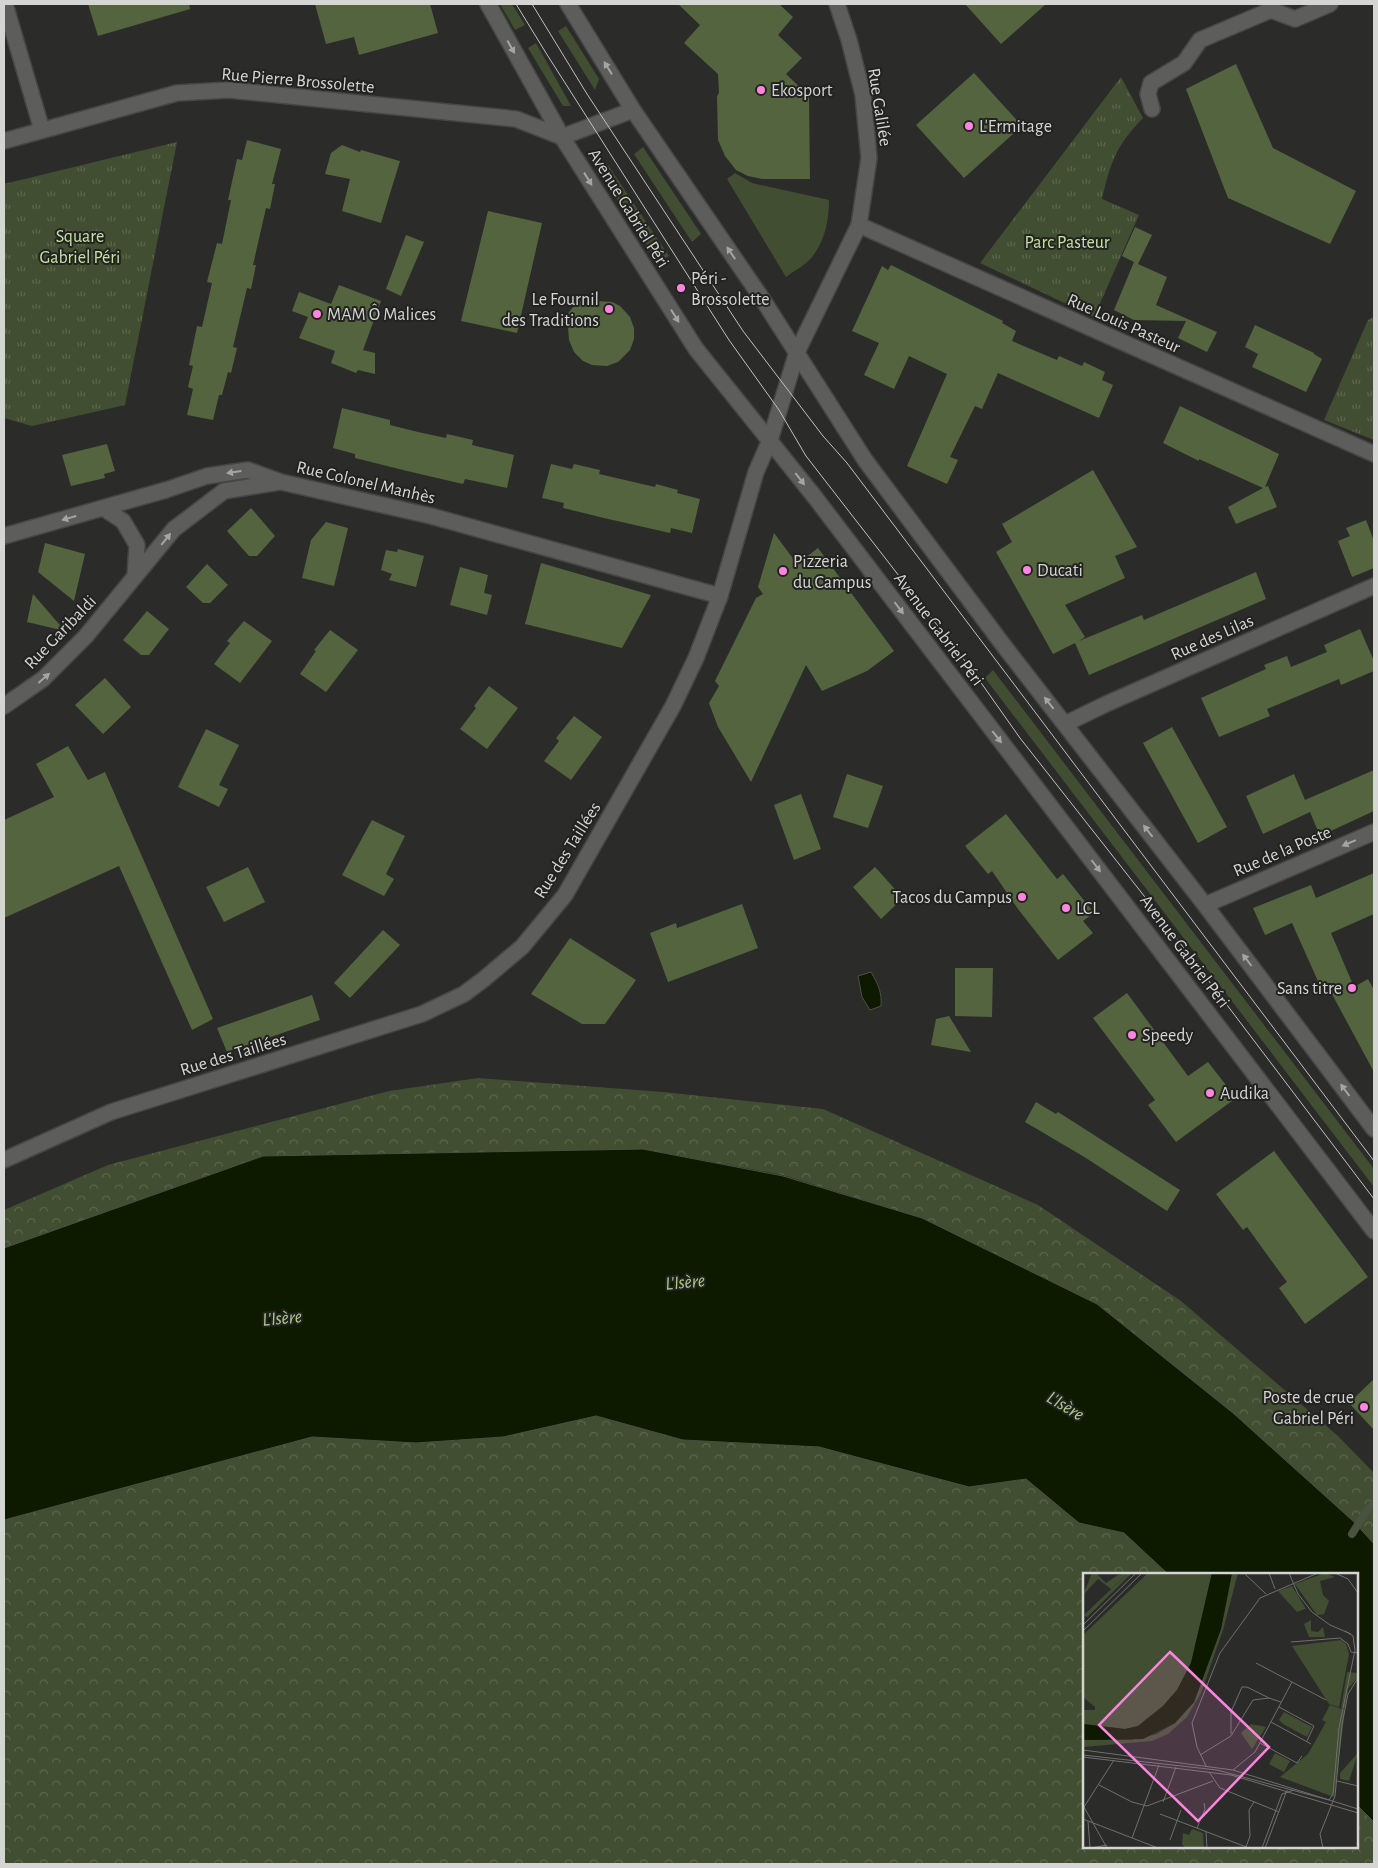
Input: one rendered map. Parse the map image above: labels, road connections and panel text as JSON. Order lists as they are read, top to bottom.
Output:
{
  "streets": {
    "street": [
      "Rue Pierre Brossolette",
      "Rue Galilée",
      "Avenue Gabriel Péri",
      "Rue Louis Pasteur",
      "Rue Colonel Manhès",
      "Rue Garibaldi",
      "Rue des Lilas",
      "Rue des Taillées",
      "Rue de la Poste"
    ]
  },
  "crossings": [
    ["Rue Pierre Brossolette", "Avenue Gabriel Péri"],
    ["Rue Galilée", "Avenue Gabriel Péri"],
    ["Rue Galilée", "Rue Louis Pasteur"],
    ["Rue Galilée", "Rue des Taillées"],
    ["Avenue Gabriel Péri", "Rue des Taillées"],
    ["Rue Colonel Manhès", "Rue Garibaldi"],
    ["Rue Colonel Manhès", "Rue des Taillées"]
  ],
  "one_way": ["Rue Colonel Manhès", "Rue Garibaldi", "Rue de la Poste"],
  "water": ["L'Isère"],
  "parks": ["Square Gabriel Péri", "Parc Pasteur"],
  "places": [
    "Ekosport",
    "L'Ermitage",
    "Péri - Brossolette",
    "Le Fournil des Traditions",
    "MAM Ô Malices",
    "Ducati",
    "Pizzeria du Campus",
    "Tacos du Campus",
    "LCL",
    "Sans titre",
    "Speedy",
    "Audika",
    "Poste de crue Gabriel Péri"
  ]
}
